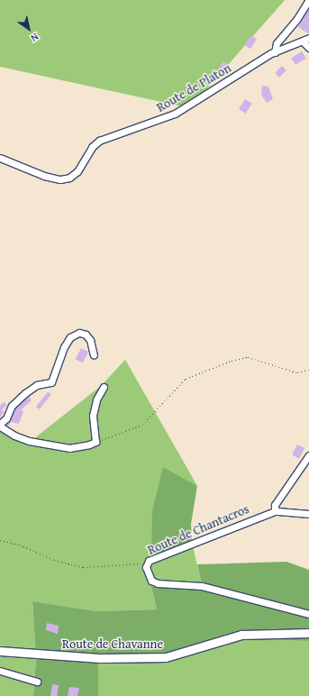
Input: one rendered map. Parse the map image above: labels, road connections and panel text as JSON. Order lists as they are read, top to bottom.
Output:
{
  "streets": {
    "main road": ["Route de Chavanne"],
    "street": ["Route de Platon", "Route de Chantacros"]
  },
  "north": "bottom right"
}
